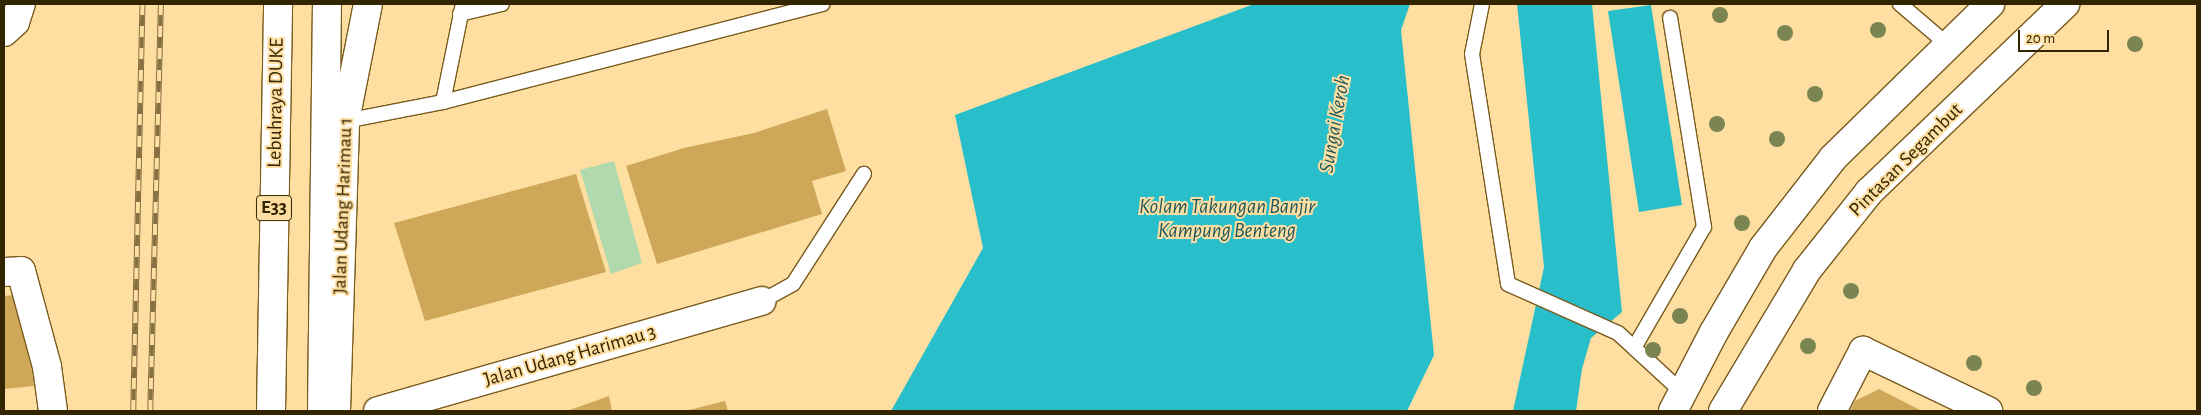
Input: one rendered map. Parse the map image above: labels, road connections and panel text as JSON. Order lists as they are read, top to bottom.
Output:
{
  "streets": {
    "main road": [
      "Lebuhraya DUKE",
      "Pintasan Segambut",
      "Jalan Udang Harimau 1",
      "E33",
      "Jalan Udang Harimau 3"
    ]
  },
  "water": ["Sungai Keroh", "Kolam Takungan Banjir Kampung Benteng"],
  "scale_bar": "20 m"
}
